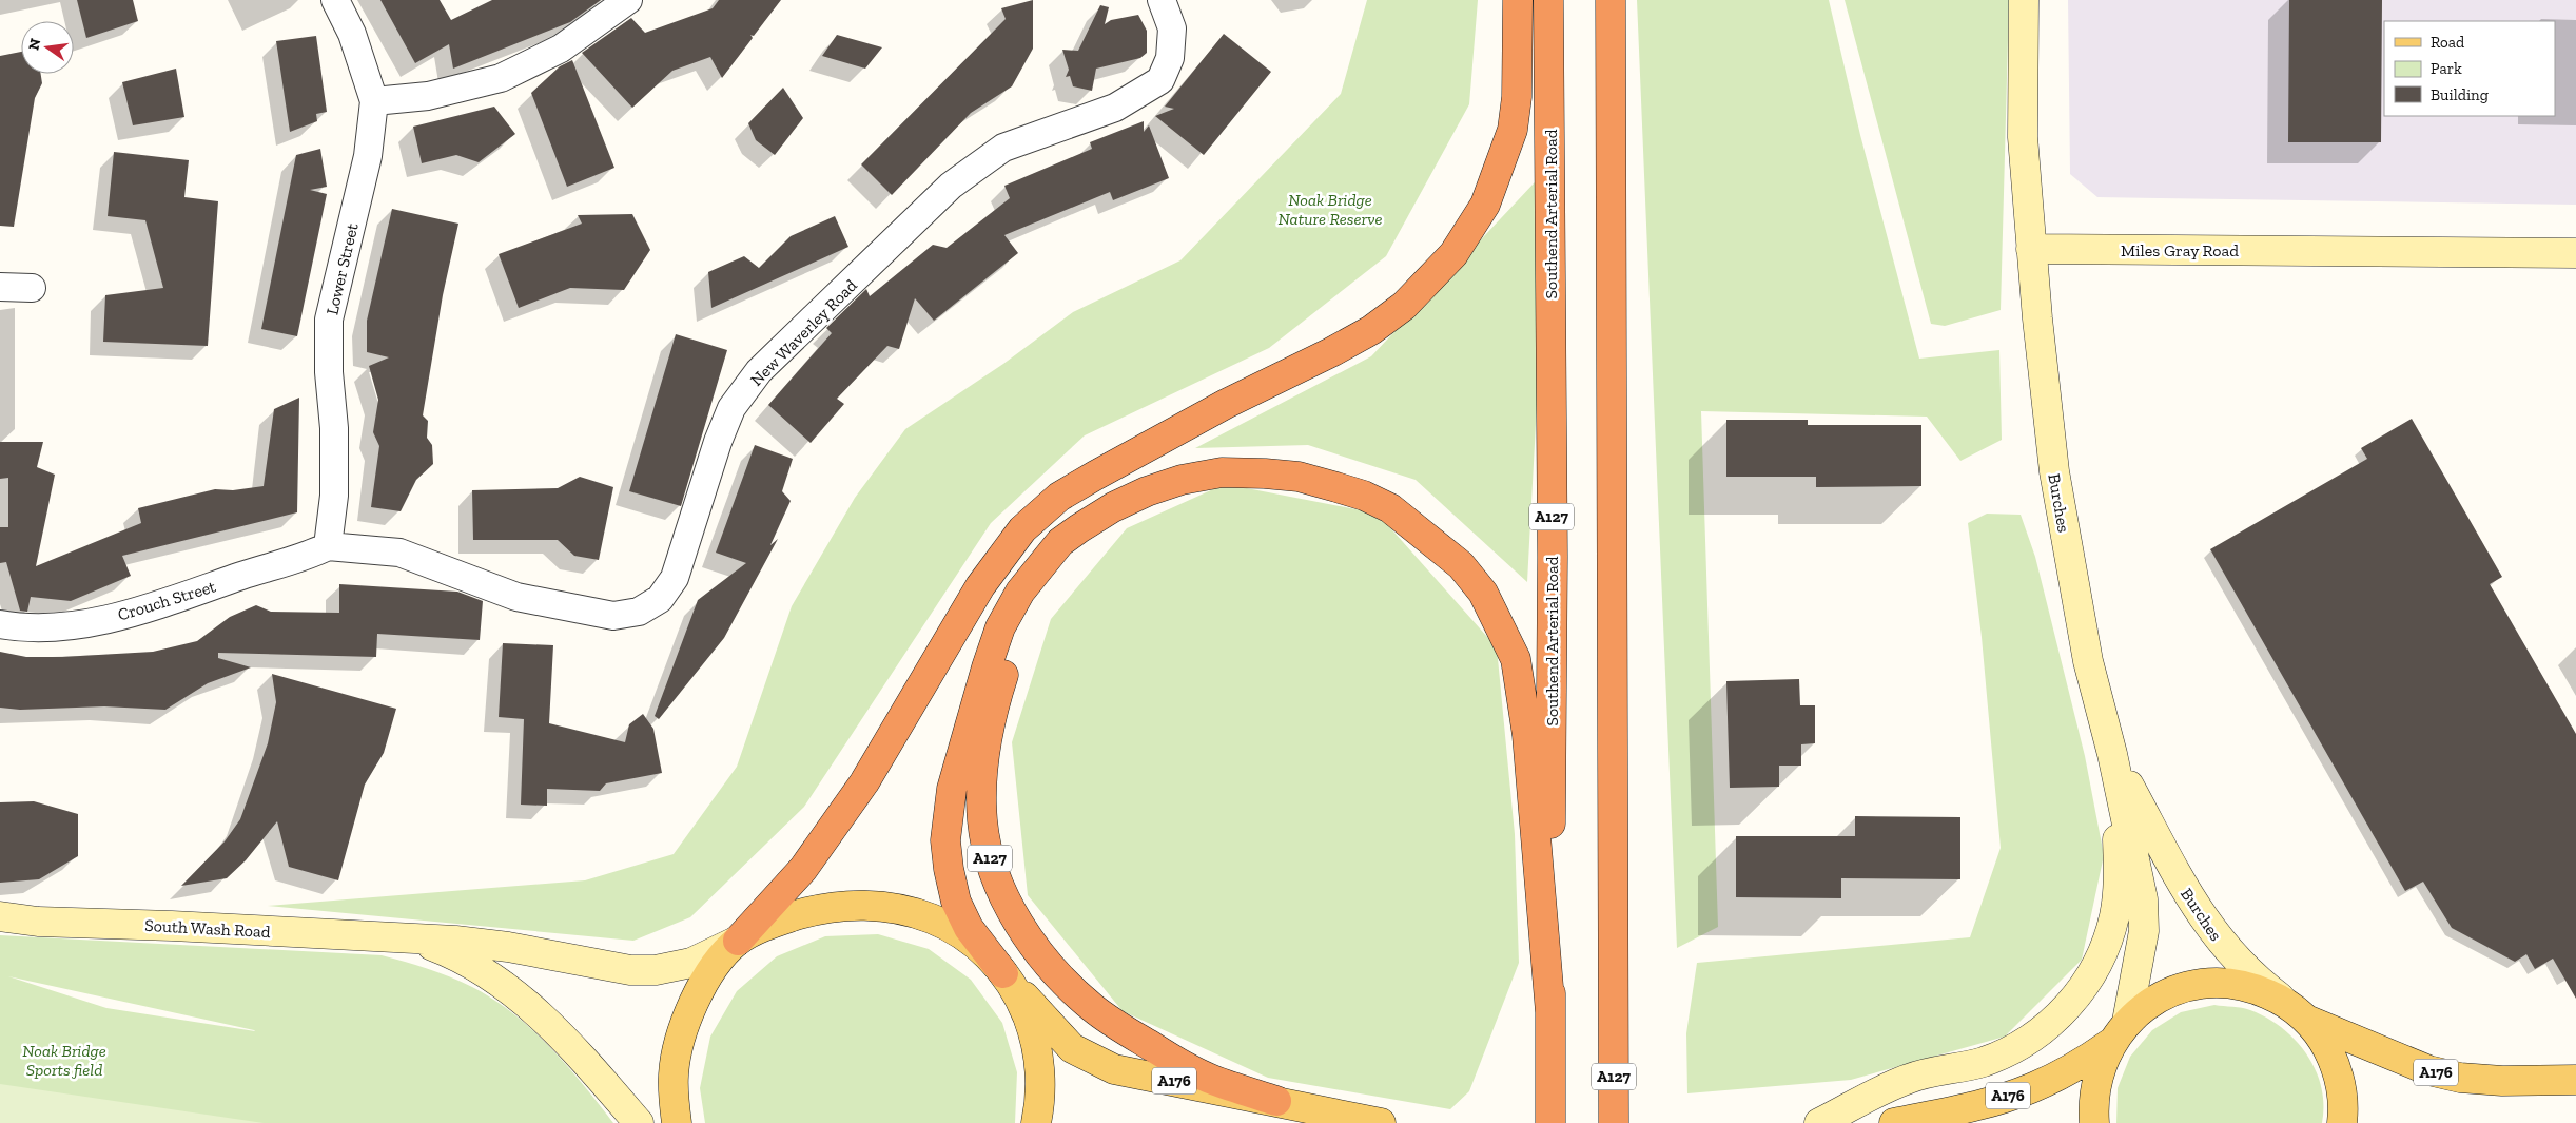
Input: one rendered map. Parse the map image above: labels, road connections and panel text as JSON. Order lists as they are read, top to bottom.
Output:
{
  "streets": {
    "highway": ["Southend Arterial Road", "A127"],
    "main road": ["A176"],
    "street": [
      "Miles Gray Road",
      "Lower Street",
      "New Waverley Road",
      "Burches",
      "Crouch Street",
      "South Wash Road"
    ]
  },
  "crossings": [
    ["Southend Arterial Road", "A127"],
    ["Miles Gray Road", "Burches"],
    ["Lower Street", "New Waverley Road"],
    ["Lower Street", "Crouch Street"],
    ["New Waverley Road", "Crouch Street"],
    ["Burches", "A176"],
    ["A127", "A176"]
  ],
  "parks": ["Noak Bridge Nature Reserve", "Noak Bridge Sports field"],
  "legend": ["Road", "Park", "Building"],
  "north": "left"
}
